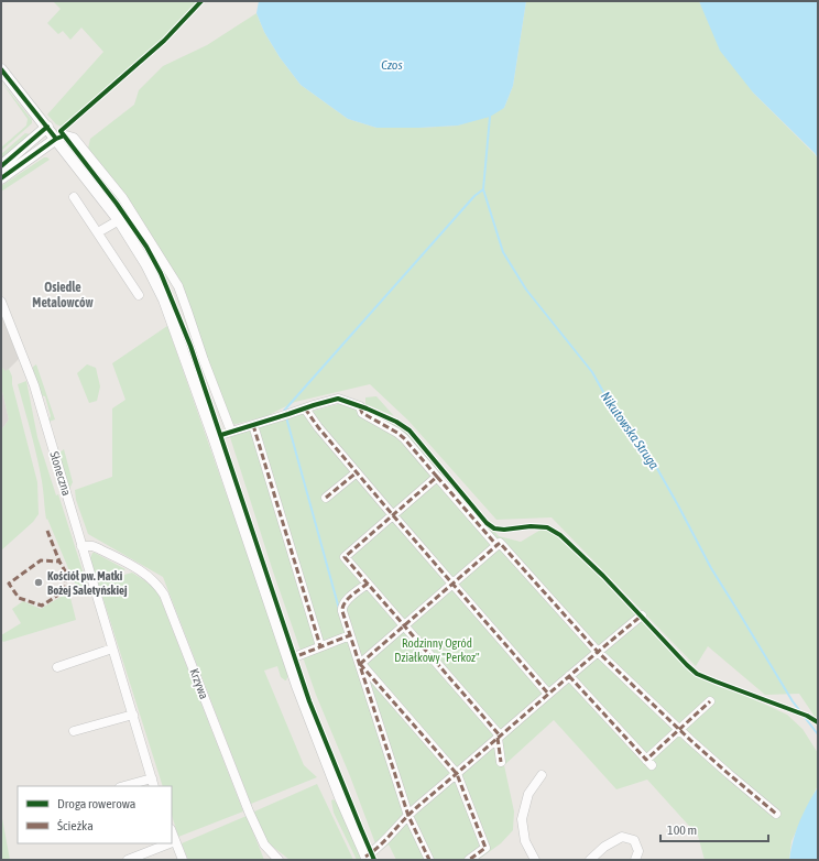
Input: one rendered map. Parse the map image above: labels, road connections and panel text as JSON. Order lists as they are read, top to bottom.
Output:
{
  "streets": {
    "street": ["Słoneczna", "Krzywa"]
  },
  "crossings": [
    ["Słoneczna", "Krzywa"]
  ],
  "districts": ["Osiedle Metalowców"],
  "water": ["Czos", "Nikutowska Struga"],
  "parks": ["Rodzinny Ogród Działkowy \"Perkoz\""],
  "places": ["Kościół pw. Matki Bożej Saletyńskiej"],
  "legend": ["Droga rowerowa", "Ścieżka"],
  "scale_bar": "100 m"
}
